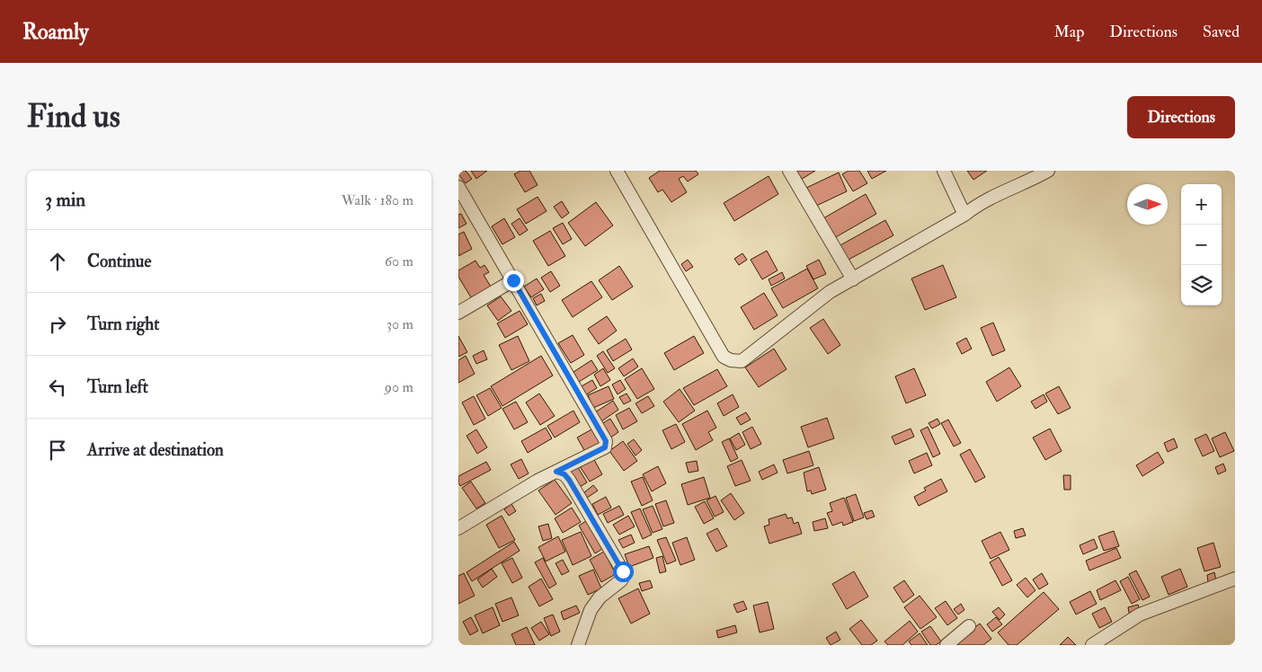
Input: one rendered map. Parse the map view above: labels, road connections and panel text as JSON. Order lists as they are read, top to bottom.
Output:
{
  "north": "right",
  "page": {
    "header": "Roamly",
    "nav": ["Map", "Directions", "Saved"],
    "buttons": "Directions",
    "title": "Find us",
    "heading": ["3 min", "Walk · 180 m"],
    "map_buttons": ["+", "−"],
    "list": [
      ["Continue", "60 m"],
      ["Turn right", "30 m"],
      ["Turn left", "90 m"],
      "Arrive at destination"
    ]
  }
}
